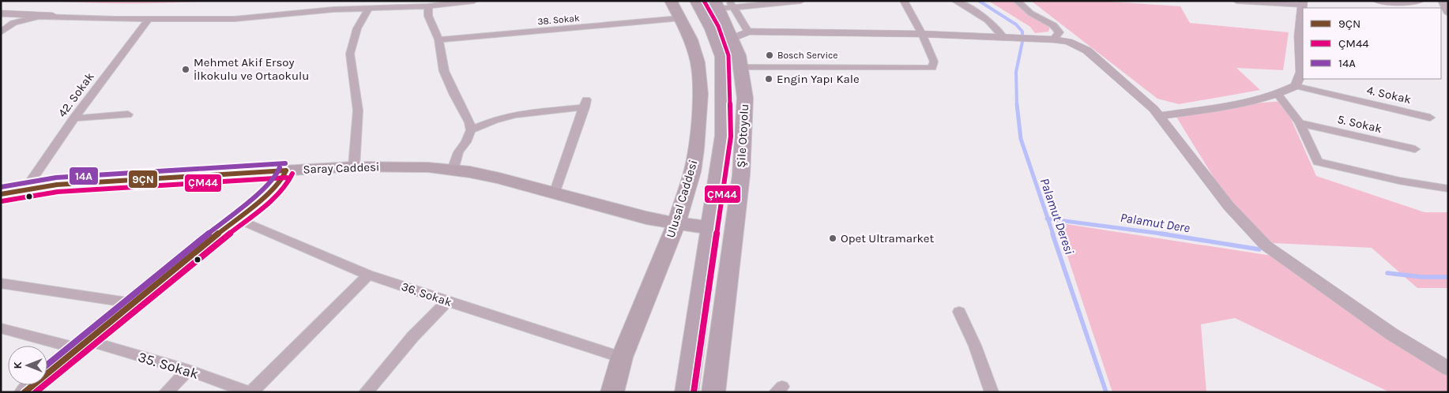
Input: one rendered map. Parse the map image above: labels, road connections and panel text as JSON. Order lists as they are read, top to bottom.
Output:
{
  "streets": {
    "highway": ["Şile Otoyolu"],
    "main road": ["Saray Caddesi", "Ulusal Caddesi"],
    "street": [
      "38. Sokak",
      "42. Sokak",
      "4. Sokak",
      "5. Sokak",
      "36. Sokak",
      "35. Sokak"
    ]
  },
  "crossings": [
    ["38. Sokak", "Ulusal Caddesi"],
    ["42. Sokak", "Saray Caddesi"],
    ["Saray Caddesi", "Ulusal Caddesi"],
    ["Ulusal Caddesi", "36. Sokak"]
  ],
  "water": ["Palamut Deresi", "Palamut Dere"],
  "places": [
    "Bosch Service",
    "Mehmet Akif Ersoy İlkokulu ve Ortaokulu",
    "Engin Yapı Kale",
    "Opet Ultramarket"
  ],
  "lines": ["transit line ÇM44", "transit line 14A", "transit line 9ÇN"],
  "legend": ["9ÇN", "ÇM44", "14A"],
  "north": "left"
}
